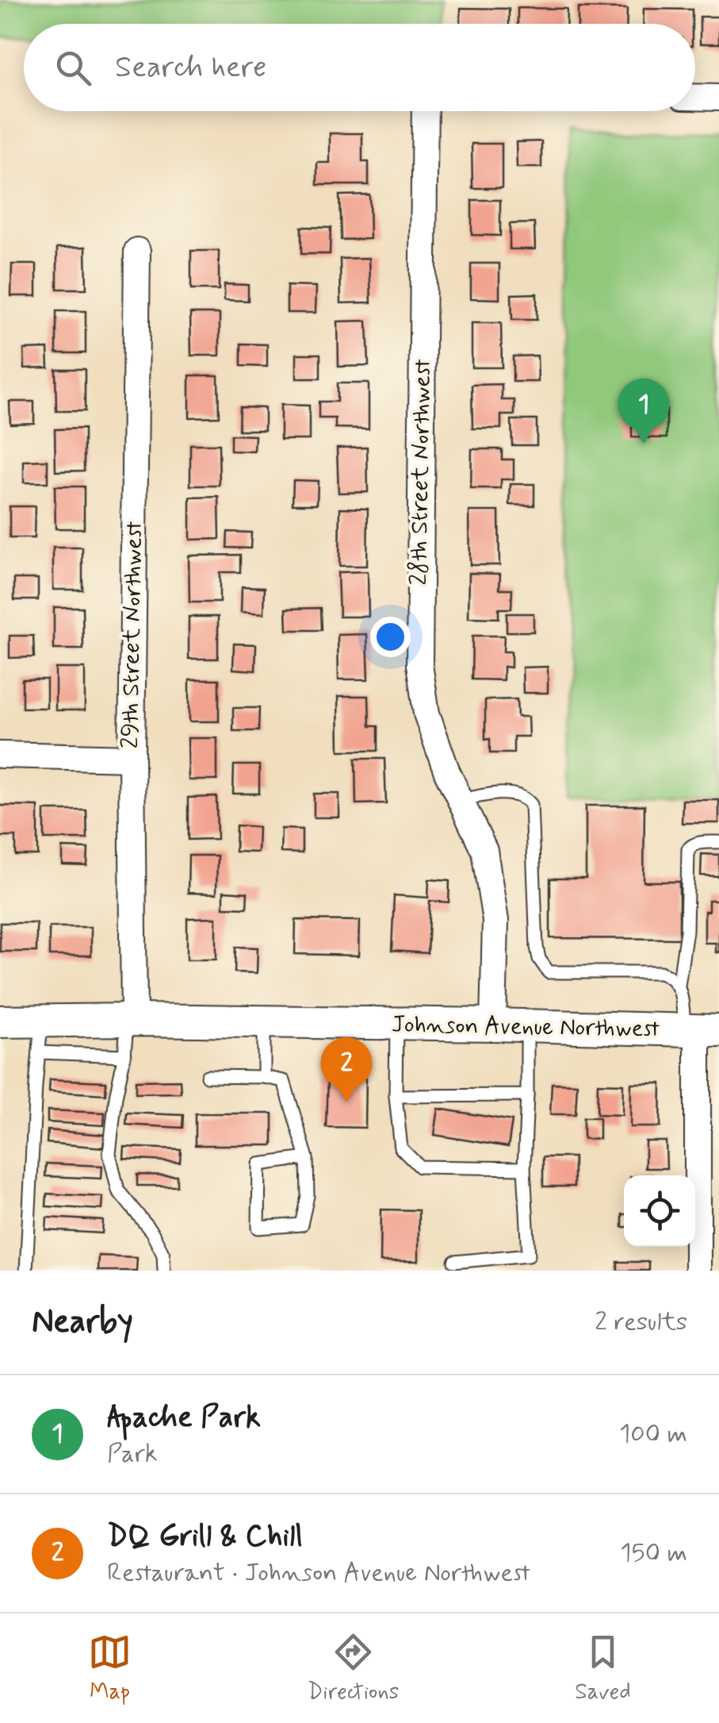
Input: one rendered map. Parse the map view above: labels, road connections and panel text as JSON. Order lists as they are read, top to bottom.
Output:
{
  "streets": {
    "street": ["28th Street Northwest", "29th Street Northwest", "Johnson Avenue Northwest"]
  },
  "crossings": [
    ["28th Street Northwest", "Johnson Avenue Northwest"],
    ["29th Street Northwest", "Johnson Avenue Northwest"]
  ],
  "page": {
    "search": "Search here",
    "pins": ["1", "2"],
    "heading": ["Nearby", "2 results"],
    "list": [
      {
        "mark": "1",
        "name": "Apache Park",
        "note": "Park",
        "value": "100 m"
      },
      {
        "mark": "2",
        "name": "DQ Grill & Chill",
        "note": "Restaurant · Johnson Avenue Northwest",
        "value": "150 m"
      }
    ],
    "nav": ["Map", "Directions", "Saved"]
  }
}
